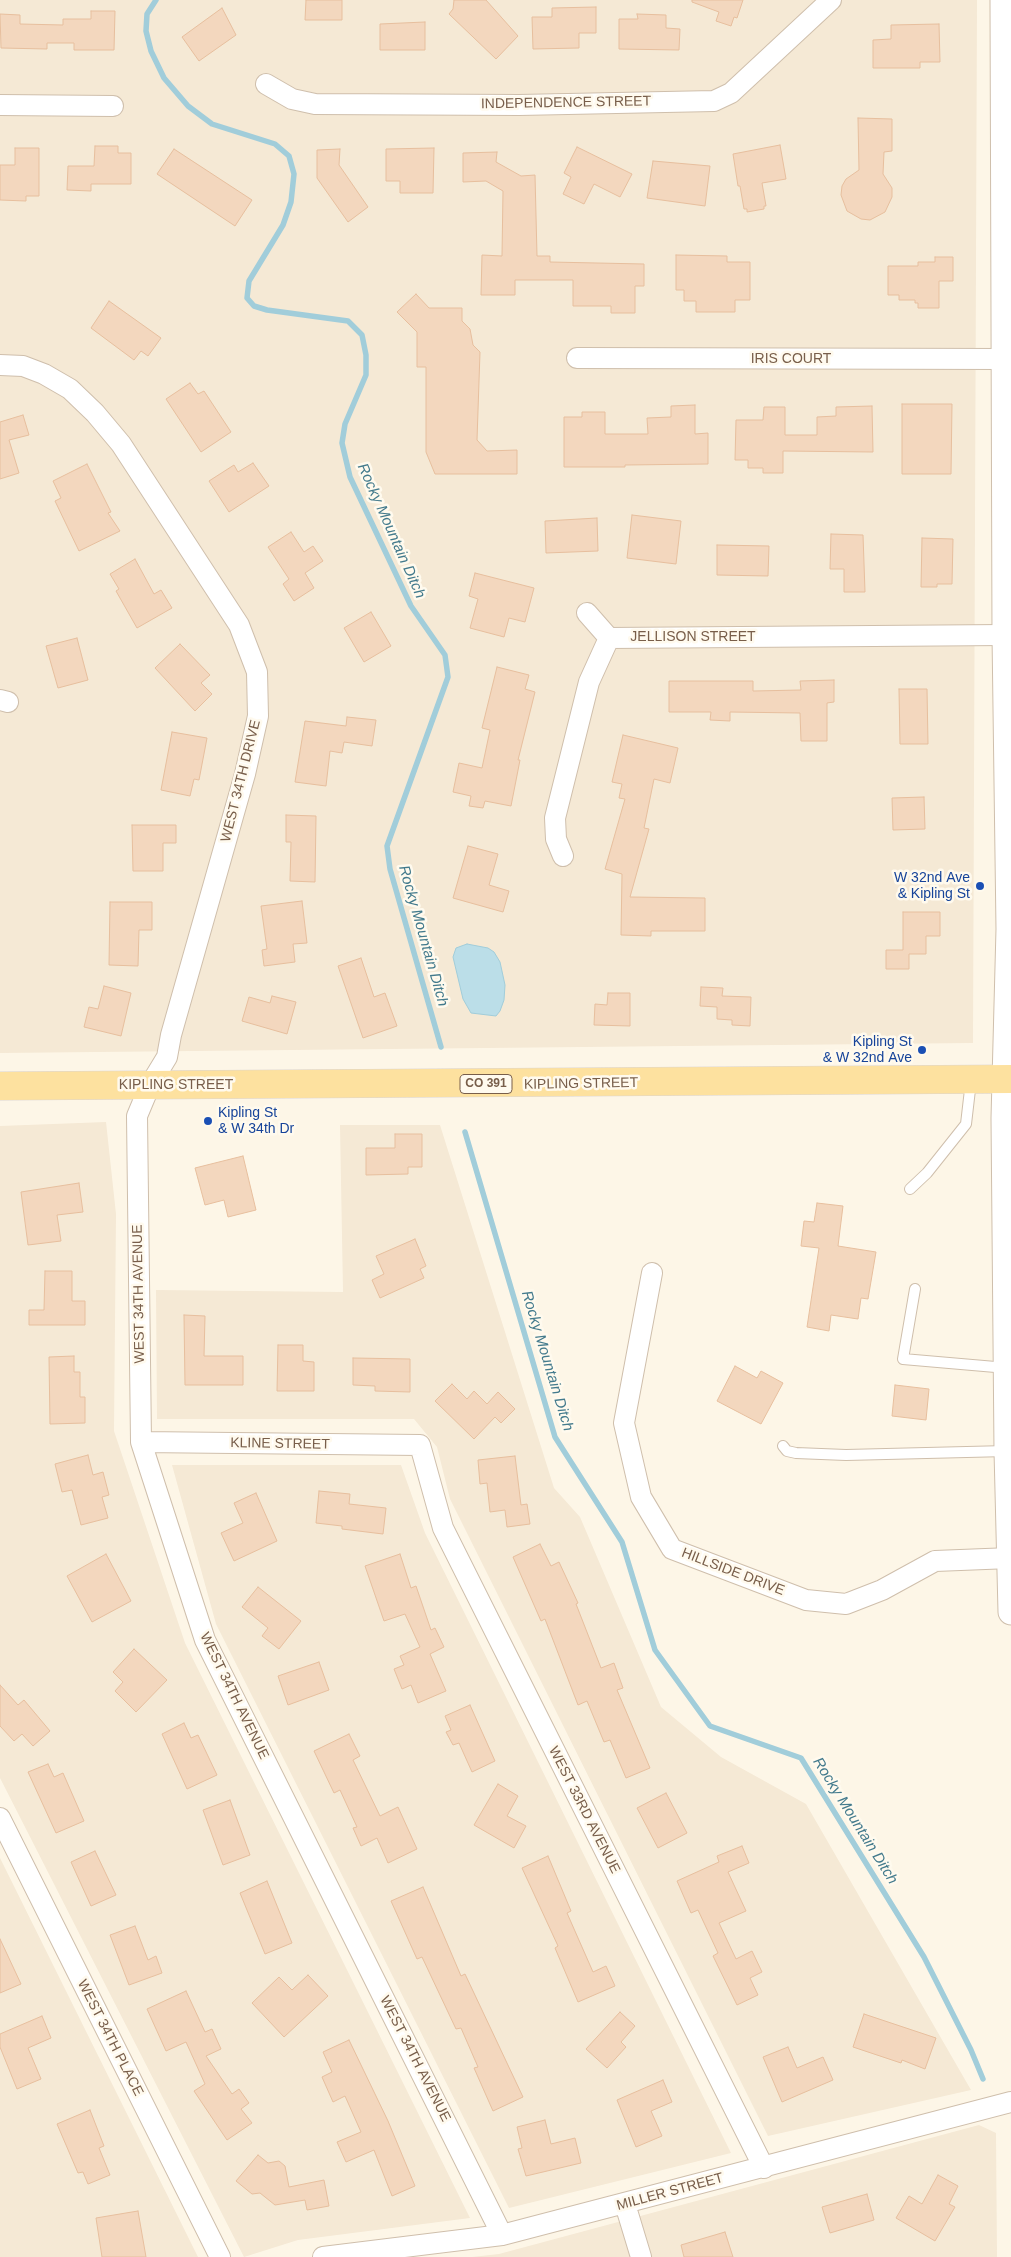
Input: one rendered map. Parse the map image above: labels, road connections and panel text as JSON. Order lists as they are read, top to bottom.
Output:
{
  "streets": {
    "main road": ["CO 391", "KIPLING STREET"],
    "street": [
      "INDEPENDENCE STREET",
      "IRIS COURT",
      "JELLISON STREET",
      "WEST 34TH DRIVE",
      "WEST 34TH AVENUE",
      "KLINE STREET",
      "HILLSIDE DRIVE",
      "WEST 33RD AVENUE",
      "WEST 34TH PLACE",
      "MILLER STREET"
    ]
  },
  "crossings": [
    ["WEST 34TH DRIVE", "KIPLING STREET"],
    ["WEST 34TH DRIVE", "WEST 34TH AVENUE"],
    ["KIPLING STREET", "WEST 34TH AVENUE"],
    ["WEST 34TH AVENUE", "KLINE STREET"],
    ["WEST 34TH AVENUE", "MILLER STREET"],
    ["KLINE STREET", "WEST 33RD AVENUE"],
    ["WEST 33RD AVENUE", "MILLER STREET"]
  ],
  "water": ["Rocky Mountain Ditch"],
  "places": ["W 32nd Ave & Kipling St", "Kipling St & W 32nd Ave", "Kipling St & W 34th Dr"]
}
